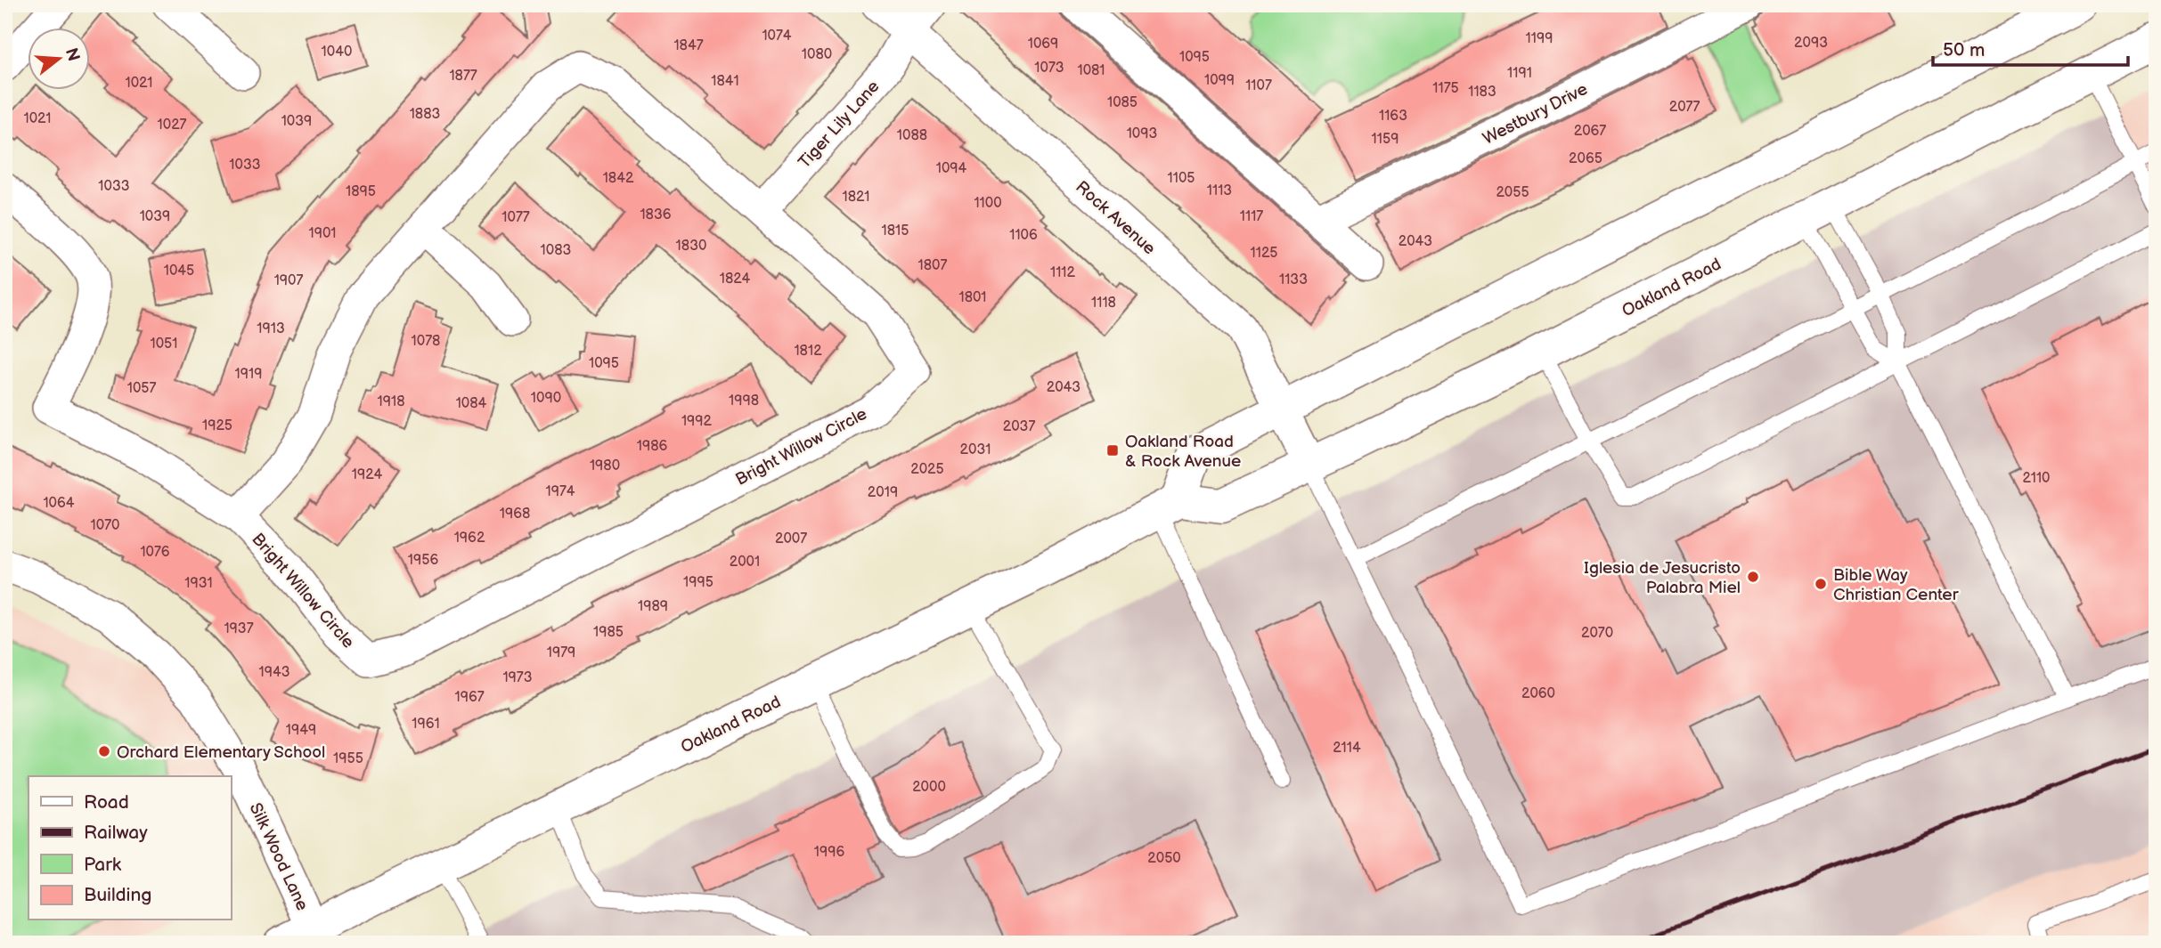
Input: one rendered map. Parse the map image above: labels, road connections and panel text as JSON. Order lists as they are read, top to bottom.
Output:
{
  "streets": {
    "main road": ["Oakland Road"],
    "street": [
      "Westbury Drive",
      "Tiger Lily Lane",
      "Rock Avenue",
      "Bright Willow Circle",
      "Silk Wood Lane"
    ]
  },
  "crossings": [
    ["Tiger Lily Lane", "Rock Avenue"],
    ["Tiger Lily Lane", "Bright Willow Circle"],
    ["Rock Avenue", "Oakland Road"],
    ["Oakland Road", "Silk Wood Lane"]
  ],
  "places": {
    "transit": ["Oakland Road & Rock Avenue"],
    "other": ["Iglesia de Jesucristo Palabra Miel", "Bible Way Christian Center", "Orchard Elementary School"]
  },
  "house_numbers": [
    "1074",
    "1199",
    "2093",
    "1069",
    "1847",
    "1040",
    "1080",
    "1095",
    "1073",
    "1081",
    "1191",
    "1877",
    "1099",
    "1841",
    "1021",
    "1107",
    "1175",
    "1183",
    "1085",
    "2077",
    "1883",
    "1163",
    "1021",
    "1039",
    "1027",
    "2067",
    "1093",
    "1088",
    "1159",
    "2065",
    "1033",
    "1094",
    "1842",
    "1105",
    "1033",
    "1113",
    "1895",
    "2055",
    "1821",
    "1100",
    "1836",
    "1039",
    "1117",
    "1077",
    "1815",
    "1901",
    "1106",
    "2043",
    "1830",
    "1083",
    "1125",
    "1807",
    "1045",
    "1112",
    "1824",
    "1133",
    "1907",
    "1801",
    "1118",
    "1913",
    "1078",
    "1051",
    "1812",
    "1095",
    "1919",
    "2043",
    "1057",
    "1090",
    "1998",
    "1918",
    "1084",
    "1992",
    "1925",
    "2037",
    "1986",
    "2031",
    "1980",
    "2025",
    "1924",
    "2110",
    "1974",
    "2019",
    "1064",
    "1968",
    "1070",
    "1962",
    "2007",
    "1076",
    "1956",
    "2001",
    "1995",
    "1931",
    "1989",
    "1937",
    "1985",
    "2070",
    "1979",
    "1943",
    "1973",
    "2060",
    "1967",
    "1961",
    "1949",
    "2114",
    "1955",
    "2000",
    "1996",
    "2050"
  ],
  "legend": [
    "Road",
    "Railway",
    "Park",
    "Building"
  ],
  "scale_bar": "50 m",
  "north": "right"
}
